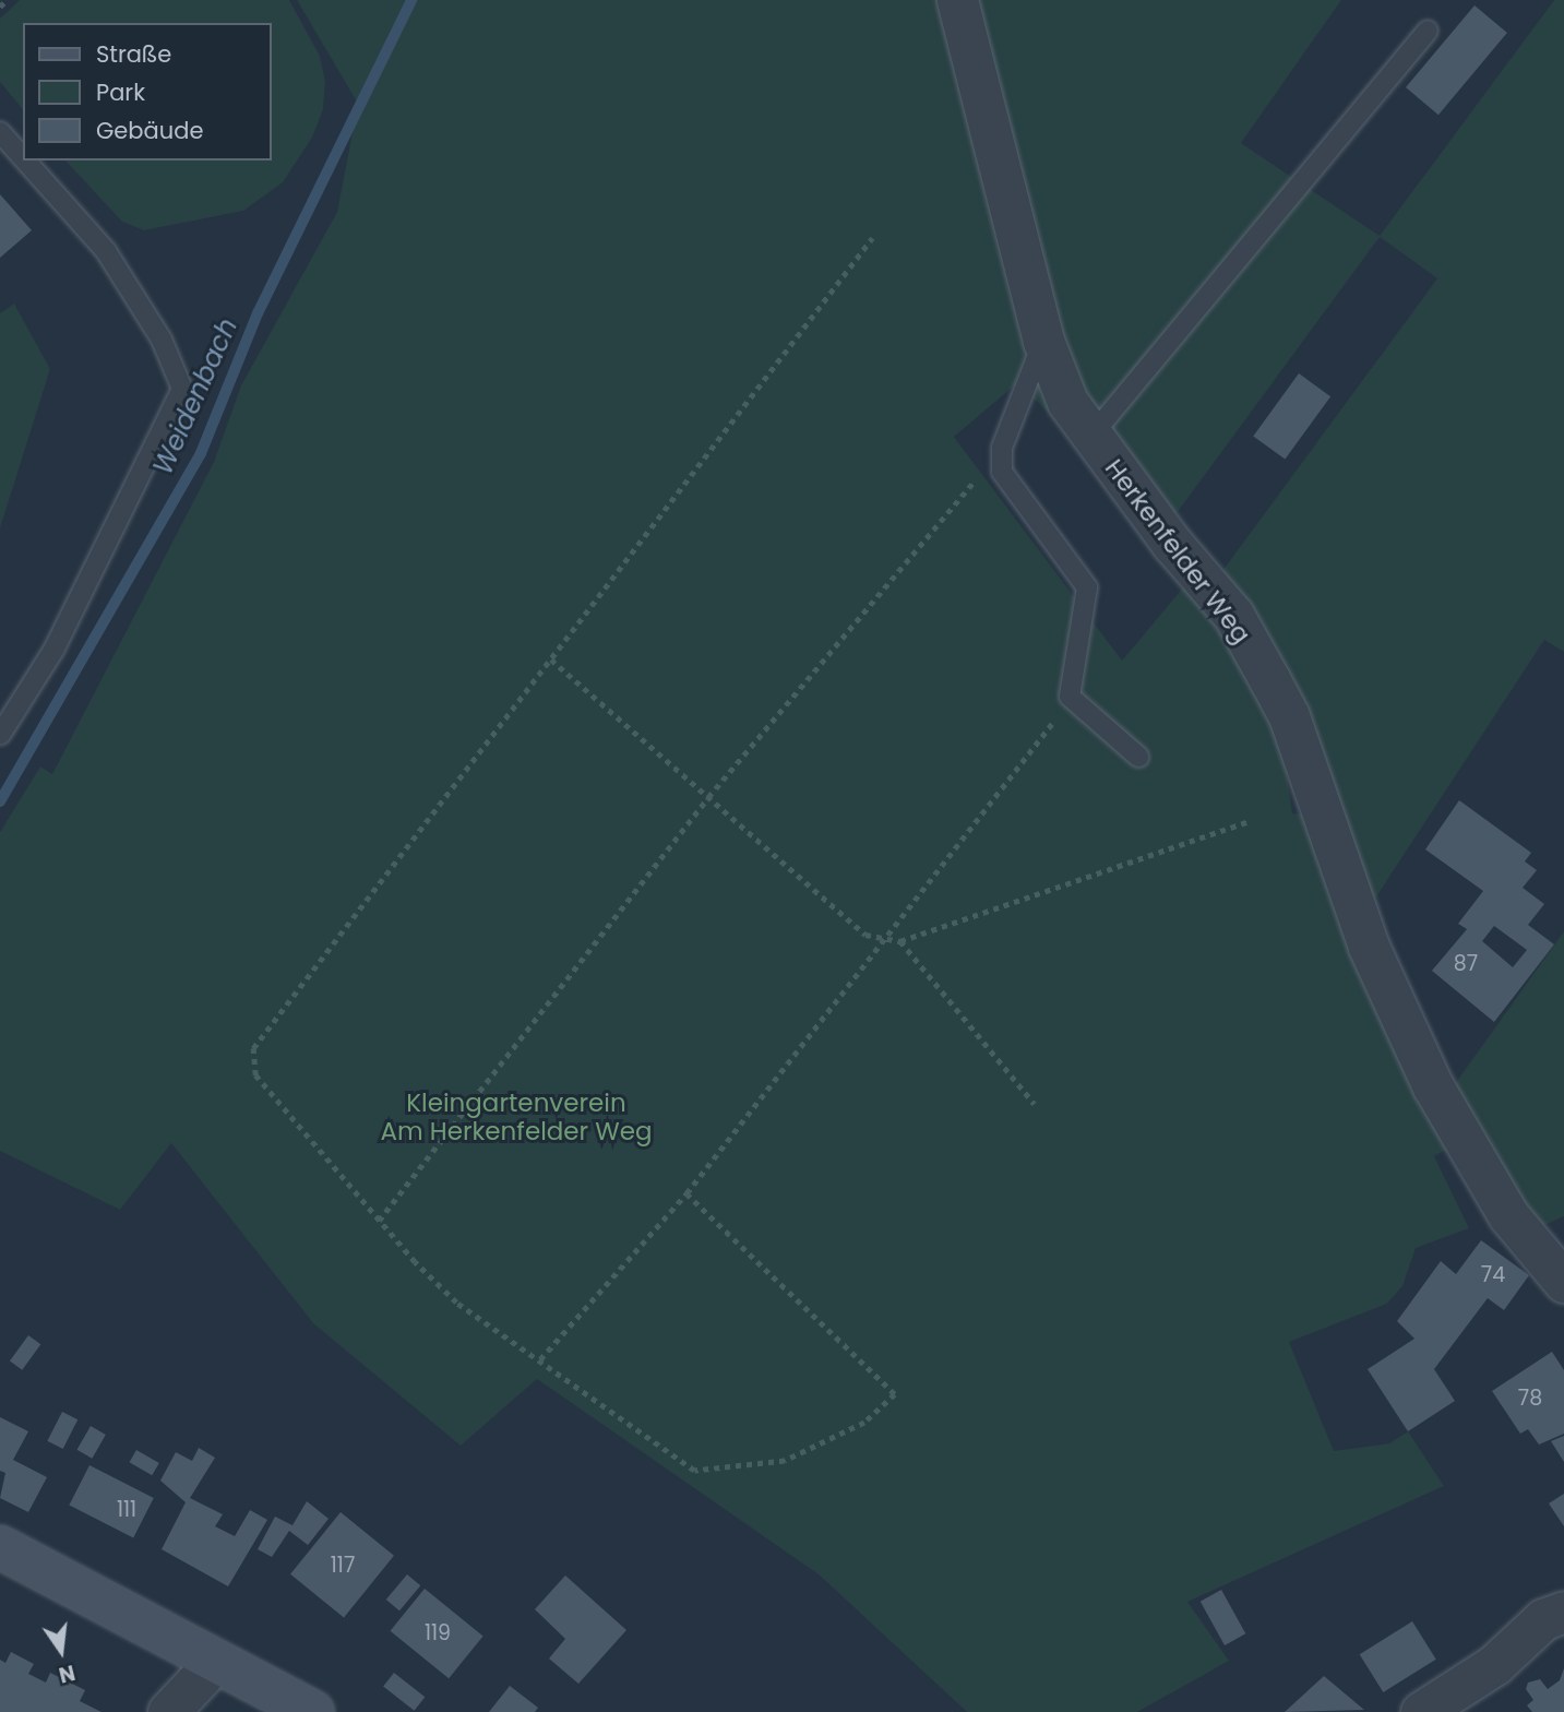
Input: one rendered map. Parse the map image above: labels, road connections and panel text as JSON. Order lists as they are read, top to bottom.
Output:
{
  "streets": {
    "street": ["Herkenfelder Weg"]
  },
  "water": ["Weidenbach"],
  "parks": ["Kleingartenverein Am Herkenfelder Weg"],
  "house_numbers": [
    "87",
    "74",
    "78",
    "111",
    "117",
    "119"
  ],
  "legend": ["Straße", "Park", "Gebäude"],
  "north": "bottom"
}
